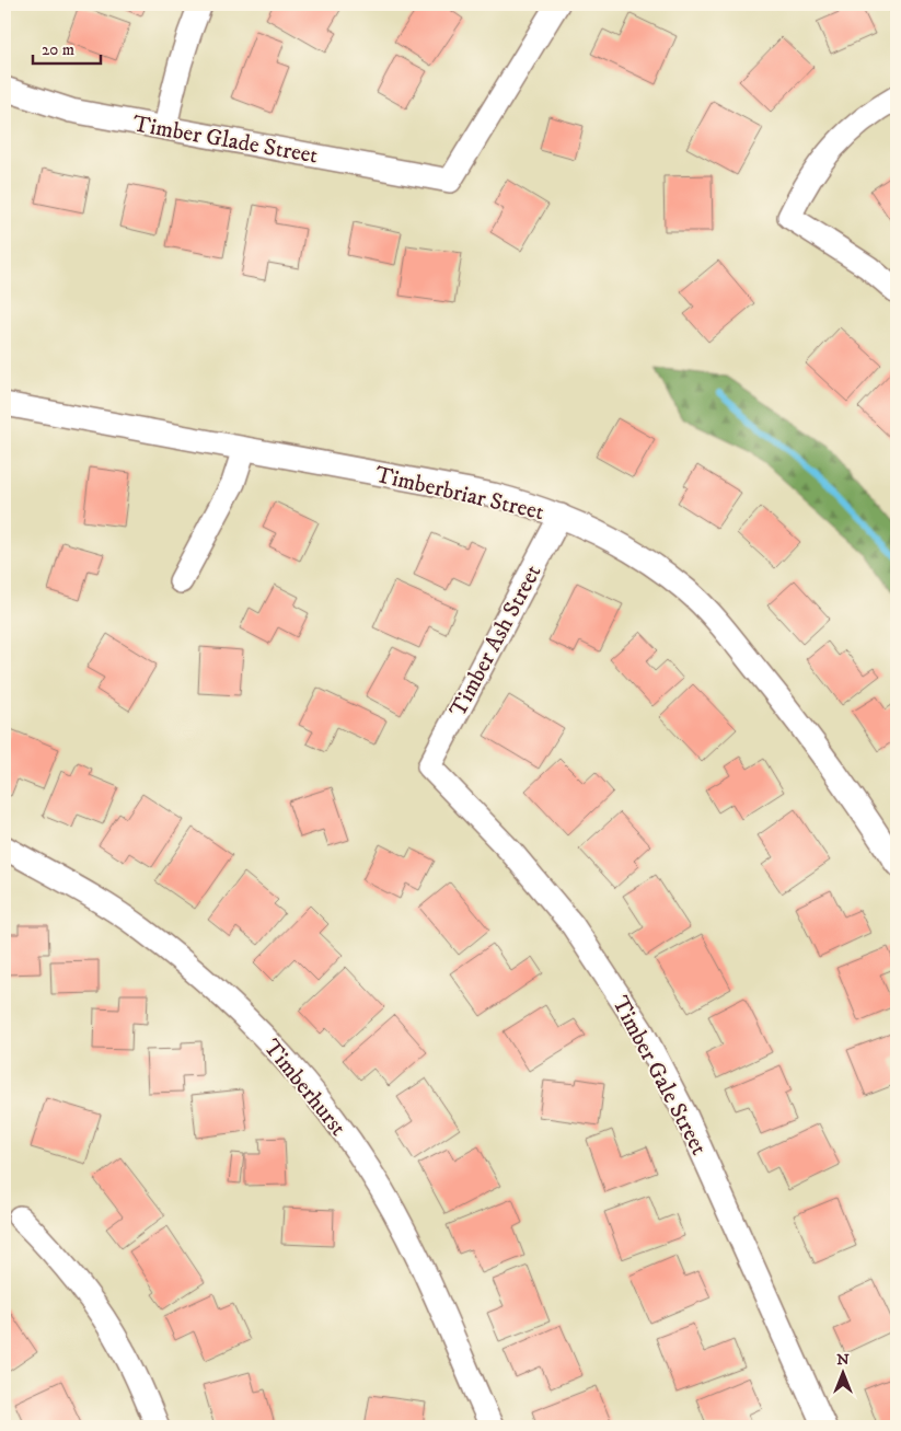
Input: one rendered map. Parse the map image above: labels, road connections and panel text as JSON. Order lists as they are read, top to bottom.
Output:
{
  "streets": {
    "street": [
      "Timber Glade Street",
      "Timberbriar Street",
      "Timber Ash Street",
      "Timber Gale Street",
      "Timberhurst"
    ]
  },
  "crossings": [
    ["Timberbriar Street", "Timber Ash Street"],
    ["Timber Ash Street", "Timber Gale Street"]
  ],
  "scale_bar": "20 m",
  "north": "top"
}
